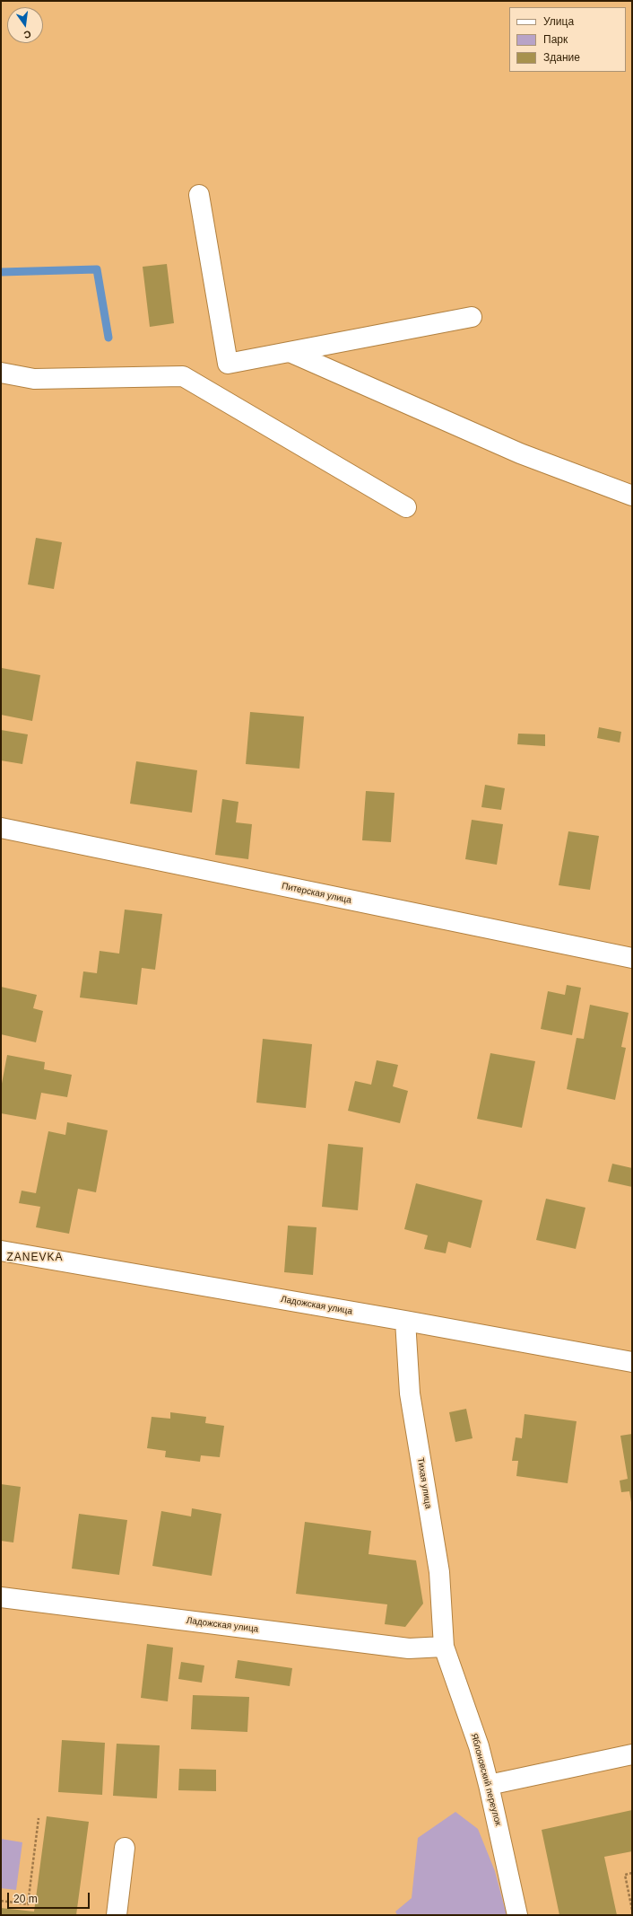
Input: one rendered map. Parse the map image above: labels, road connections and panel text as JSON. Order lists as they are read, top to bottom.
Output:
{
  "streets": {
    "street": [
      "Питерская улица",
      "Ладожская улица",
      "Тихая улица",
      "Яблоновский переулок"
    ]
  },
  "crossings": [
    ["Ладожская улица", "Тихая улица"],
    ["Ладожская улица", "Яблоновский переулок"],
    ["Тихая улица", "Яблоновский переулок"]
  ],
  "districts": ["ZANEVKA"],
  "legend": ["Улица", "Парк", "Здание"],
  "scale_bar": "20 m",
  "north": "bottom"
}
